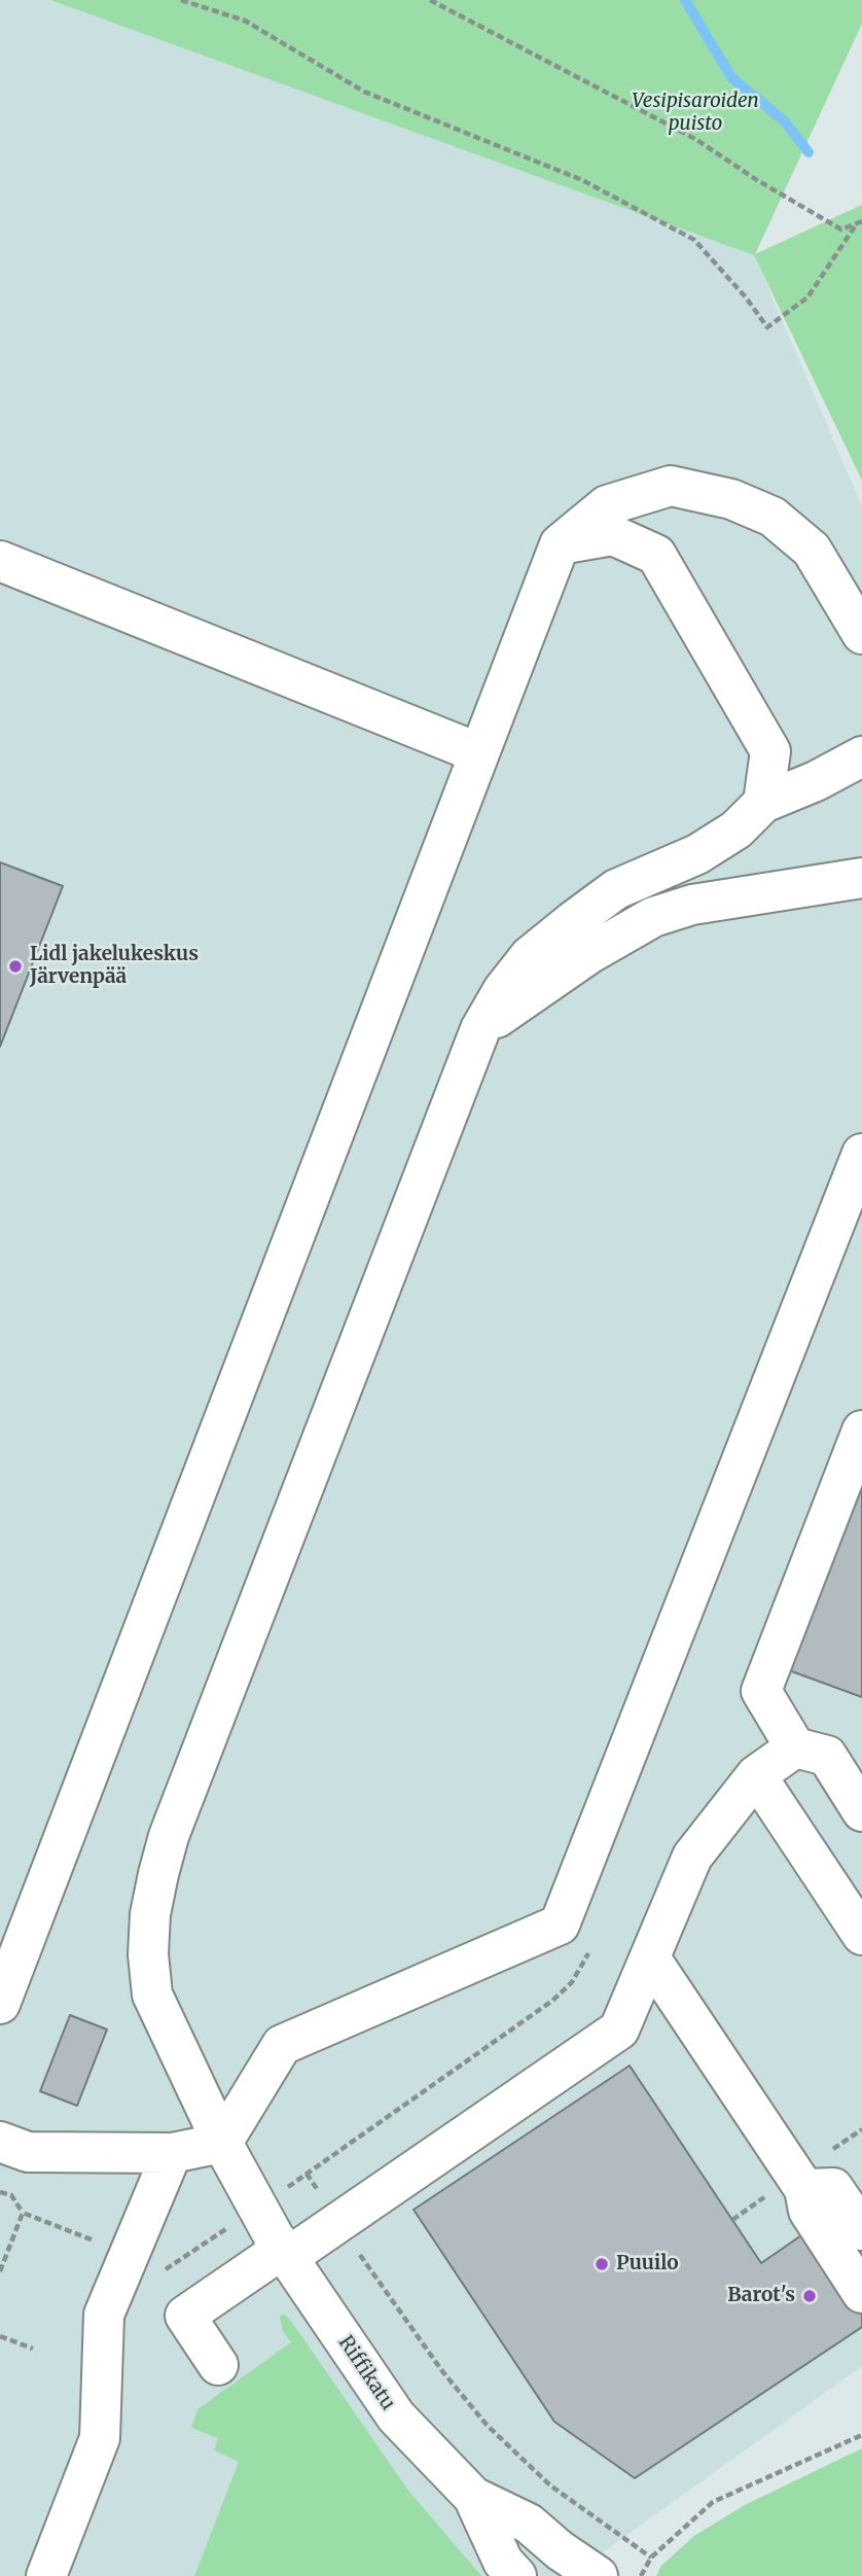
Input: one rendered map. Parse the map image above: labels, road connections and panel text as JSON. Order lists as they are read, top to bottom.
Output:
{
  "streets": {
    "street": ["Riffikatu"]
  },
  "parks": ["Vesipisaroiden puisto"],
  "places": ["Lidl jakelukeskus Järvenpää", "Puuilo", "Barot's"]
}
